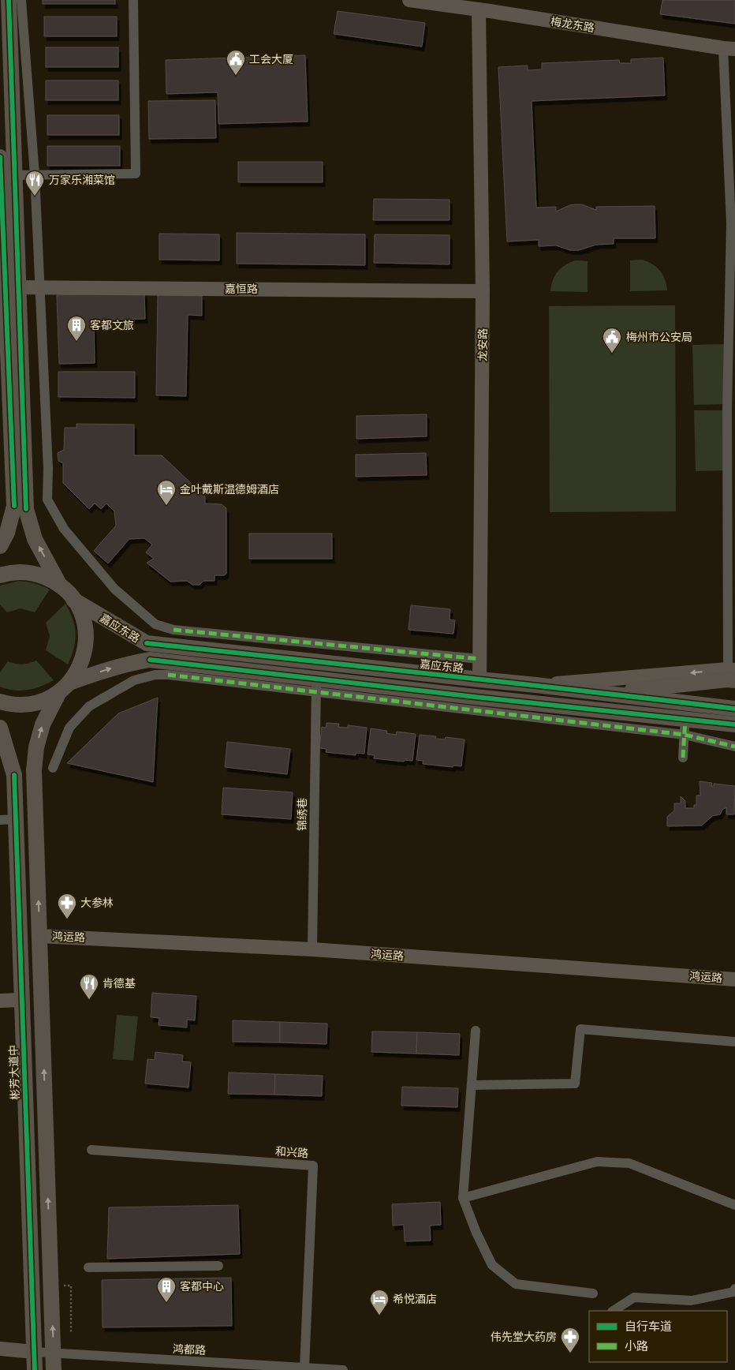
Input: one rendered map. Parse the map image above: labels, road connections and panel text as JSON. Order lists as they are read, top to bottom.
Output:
{
  "streets": {
    "main road": ["嘉应东路", "彬芳大道中"],
    "street": [
      "梅龙东路",
      "嘉恒路",
      "龙安路",
      "锦绣巷",
      "鸿运路",
      "和兴路",
      "鸿都路"
    ]
  },
  "crossings": [
    ["梅龙东路", "龙安路"],
    ["嘉恒路", "龙安路"],
    ["龙安路", "嘉应东路"],
    ["锦绣巷", "鸿运路"],
    ["彬芳大道中", "鸿都路"],
    ["和兴路", "鸿都路"]
  ],
  "places": {
    "public building": ["工会大厦", "梅州市公安局"],
    "restaurant": ["万家乐湘菜馆", "肯德基"],
    "building": ["客都文旅", "客都中心"],
    "hotel": ["金叶戴斯温德姆酒店", "希悦酒店"],
    "pharmacy": ["大参林", "伟先堂大药房"]
  },
  "legend": ["自行车道", "小路"]
}
